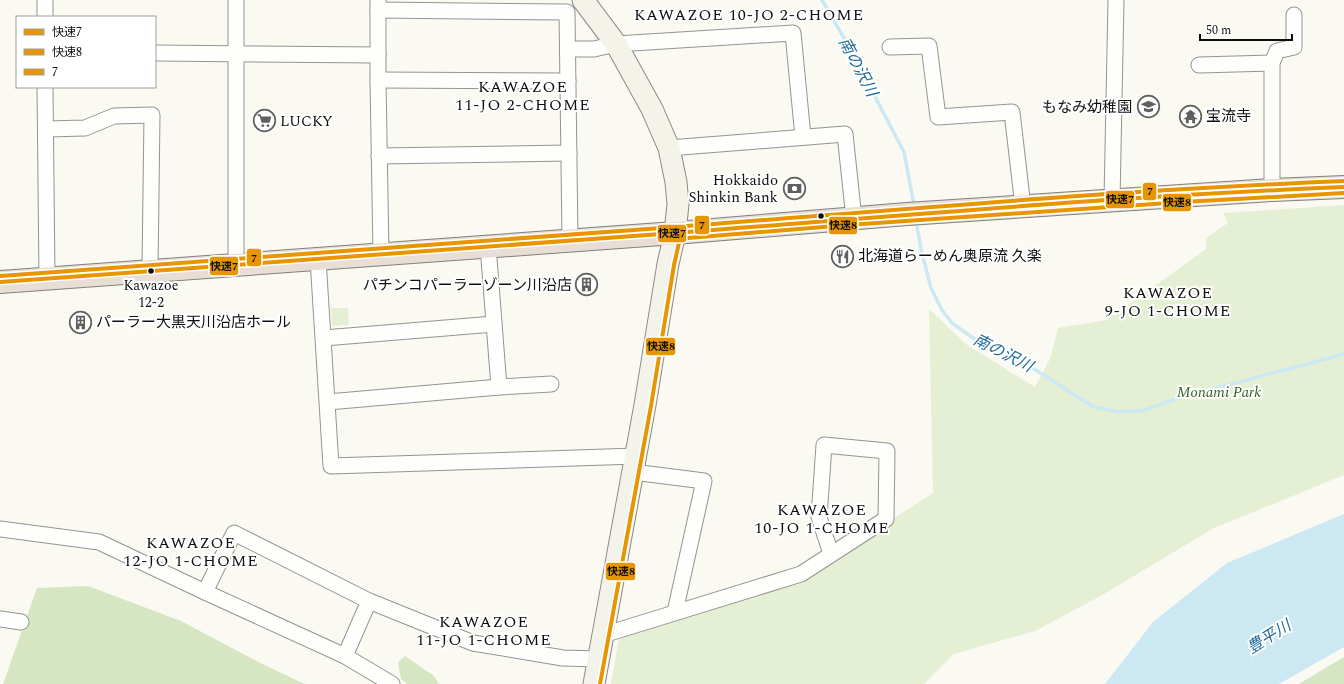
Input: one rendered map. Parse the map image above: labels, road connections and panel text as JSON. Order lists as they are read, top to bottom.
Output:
{
  "districts": [
    "KAWAZOE 10-JO 2-CHOME",
    "KAWAZOE 11-JO 2-CHOME",
    "KAWAZOE 9-JO 1-CHOME",
    "KAWAZOE 10-JO 1-CHOME",
    "KAWAZOE 12-JO 1-CHOME",
    "KAWAZOE 11-JO 1-CHOME"
  ],
  "water": ["南の沢川", "豊平川"],
  "parks": ["Monami Park"],
  "places": {
    "school or university": ["もなみ幼稚園"],
    "temple": ["宝流寺"],
    "supermarket": ["LUCKY"],
    "bank": ["Hokkaido Shinkin Bank"],
    "restaurant": ["北海道らーめん奥原流 久楽"],
    "other": ["Kawazoe 12-2"],
    "building": ["パチンコパーラーゾーン川沿店", "パーラー大黒天川沿店ホール"]
  },
  "lines": ["transit line 7", "transit line 快速7", "transit line 快速8"],
  "legend": ["快速7", "快速8", "7"],
  "scale_bar": "50 m"
}
